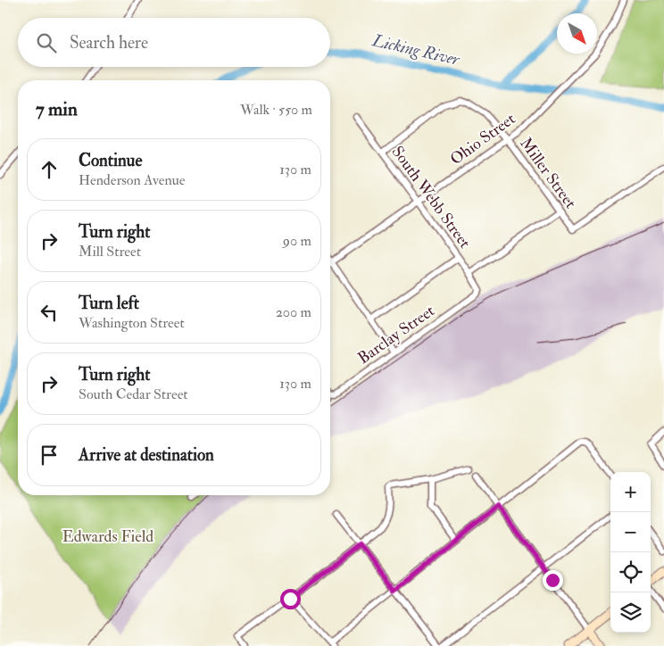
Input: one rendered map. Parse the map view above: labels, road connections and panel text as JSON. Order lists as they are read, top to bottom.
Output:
{
  "streets": {
    "street": [
      "Ohio Street",
      "Miller Street",
      "South Webb Street",
      "Barclay Street"
    ]
  },
  "crossings": [
    ["Ohio Street", "Miller Street"],
    ["Ohio Street", "South Webb Street"],
    ["Miller Street", "South Webb Street"],
    ["South Webb Street", "Barclay Street"]
  ],
  "water": ["Licking River"],
  "parks": ["Edwards Field"],
  "north": "bottom right",
  "page": {
    "search": "Search here",
    "heading": ["7 min", "Walk · 550 m"],
    "list": [
      ["Continue", "Henderson Avenue", "130 m"],
      ["Turn right", "Mill Street", "90 m"],
      ["Turn left", "Washington Street", "200 m"],
      ["Turn right", "South Cedar Street", "130 m"],
      "Arrive at destination"
    ],
    "map_buttons": ["+", "−"]
  }
}
